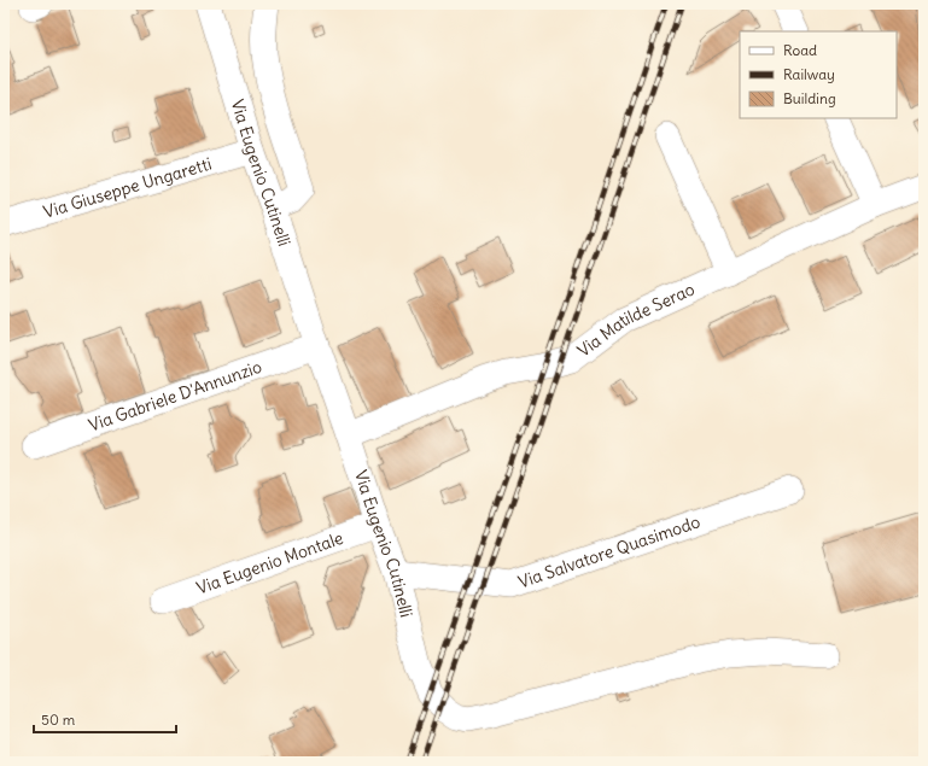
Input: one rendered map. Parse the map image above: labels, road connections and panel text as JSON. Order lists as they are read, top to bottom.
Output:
{
  "streets": {
    "street": [
      "Via Eugenio Cutinelli",
      "Via Giuseppe Ungaretti",
      "Via Matilde Serao",
      "Via Gabriele D'Annunzio",
      "Via Salvatore Quasimodo",
      "Via Eugenio Montale"
    ]
  },
  "crossings": [
    ["Via Eugenio Cutinelli", "Via Giuseppe Ungaretti"],
    ["Via Eugenio Cutinelli", "Via Matilde Serao"],
    ["Via Eugenio Cutinelli", "Via Gabriele D'Annunzio"],
    ["Via Eugenio Cutinelli", "Via Salvatore Quasimodo"],
    ["Via Eugenio Cutinelli", "Via Eugenio Montale"]
  ],
  "legend": ["Road", "Railway", "Building"],
  "scale_bar": "50 m"
}
